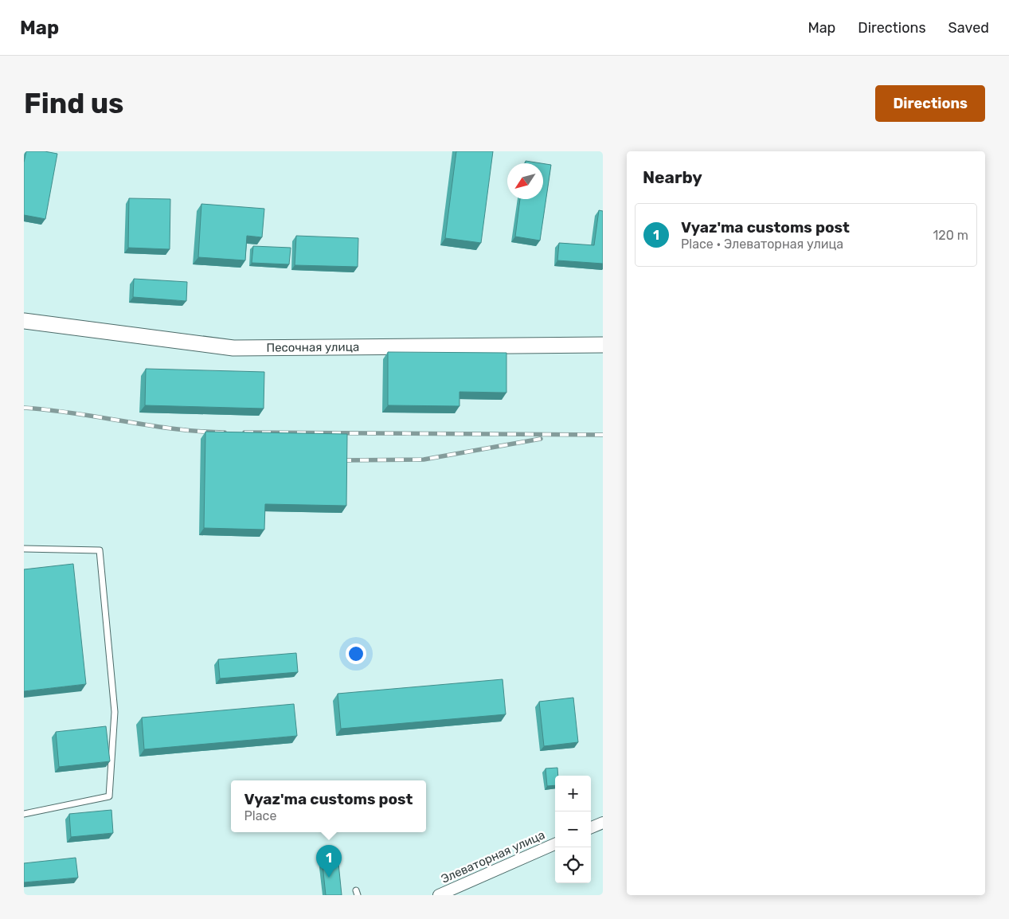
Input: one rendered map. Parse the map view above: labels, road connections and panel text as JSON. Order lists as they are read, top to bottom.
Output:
{
  "streets": {
    "street": ["Песочная улица", "Элеваторная улица"]
  },
  "north": "bottom left",
  "page": {
    "header": "Map",
    "nav": ["Map", "Directions", "Saved"],
    "buttons": "Directions",
    "title": "Find us",
    "heading": "Nearby",
    "list": [
      {
        "mark": "1",
        "name": "Vyaz'ma customs post",
        "note": "Place · Элеваторная улица",
        "value": "120 m"
      }
    ],
    "map_buttons": ["+", "−"],
    "popup": ["Vyaz'ma customs post", "Place"],
    "pins": "1"
  }
}
